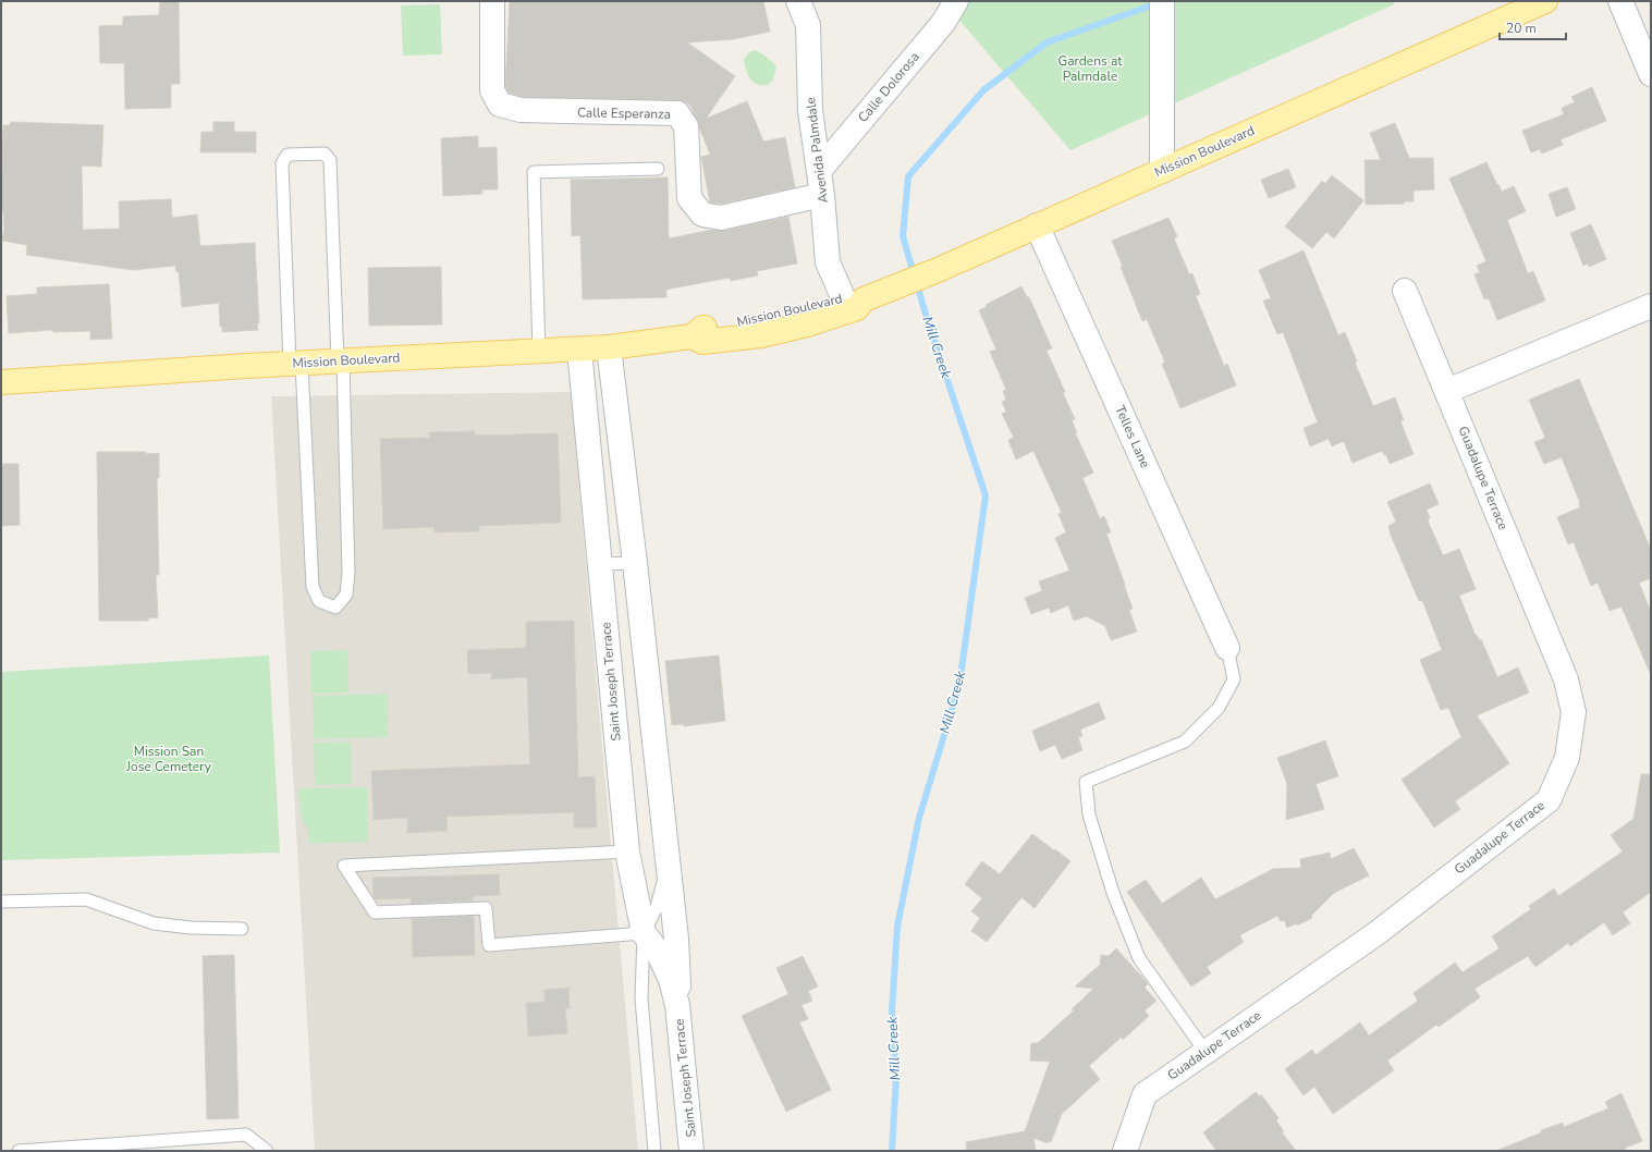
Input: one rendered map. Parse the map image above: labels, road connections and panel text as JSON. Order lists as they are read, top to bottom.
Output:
{
  "streets": {
    "main road": ["Mission Boulevard"],
    "street": [
      "Calle Dolorosa",
      "Calle Esperanza",
      "Avenida Palmdale",
      "Telles Lane",
      "Guadalupe Terrace",
      "Saint Joseph Terrace"
    ]
  },
  "crossings": [
    ["Calle Dolorosa", "Avenida Palmdale"],
    ["Calle Esperanza", "Avenida Palmdale"],
    ["Avenida Palmdale", "Mission Boulevard"],
    ["Mission Boulevard", "Telles Lane"],
    ["Mission Boulevard", "Saint Joseph Terrace"]
  ],
  "water": ["Mill Creek"],
  "parks": ["Gardens at Palmdale", "Mission San Jose Cemetery"],
  "scale_bar": "20 m"
}
